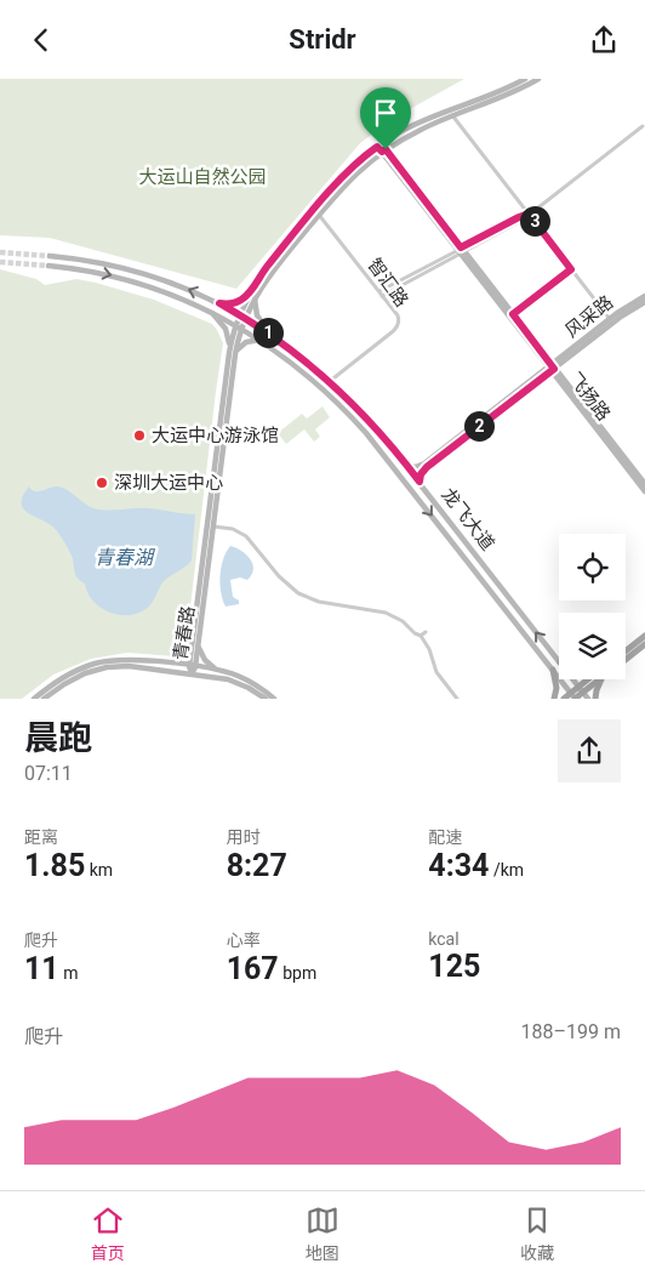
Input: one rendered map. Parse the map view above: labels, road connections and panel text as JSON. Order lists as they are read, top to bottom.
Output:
{
  "streets": {
    "street": [
      "智汇路",
      "风采路",
      "飞扬路",
      "龙飞大道",
      "青春路"
    ]
  },
  "crossings": [
    ["智汇路", "龙飞大道"],
    ["智汇路", "青春路"],
    ["风采路", "飞扬路"],
    ["风采路", "龙飞大道"],
    ["飞扬路", "青春路"],
    ["龙飞大道", "青春路"]
  ],
  "water": ["青春湖"],
  "parks": ["大运山自然公园"],
  "places": ["大运中心游泳馆", "深圳大运中心"],
  "page": {
    "header": "Stridr",
    "pins": ["3", "1", "2"],
    "heading": ["晨跑", "07:11"],
    "stats": [
      ["距离", "1.85 km"],
      ["用时", "8:27"],
      ["配速", "4:34 /km"],
      ["爬升", "11 m"],
      ["心率", "167 bpm"],
      ["kcal", "125"]
    ],
    "chart": ["爬升", "188–199 m"],
    "tabs": ["首页", "地图", "收藏"]
  }
}
